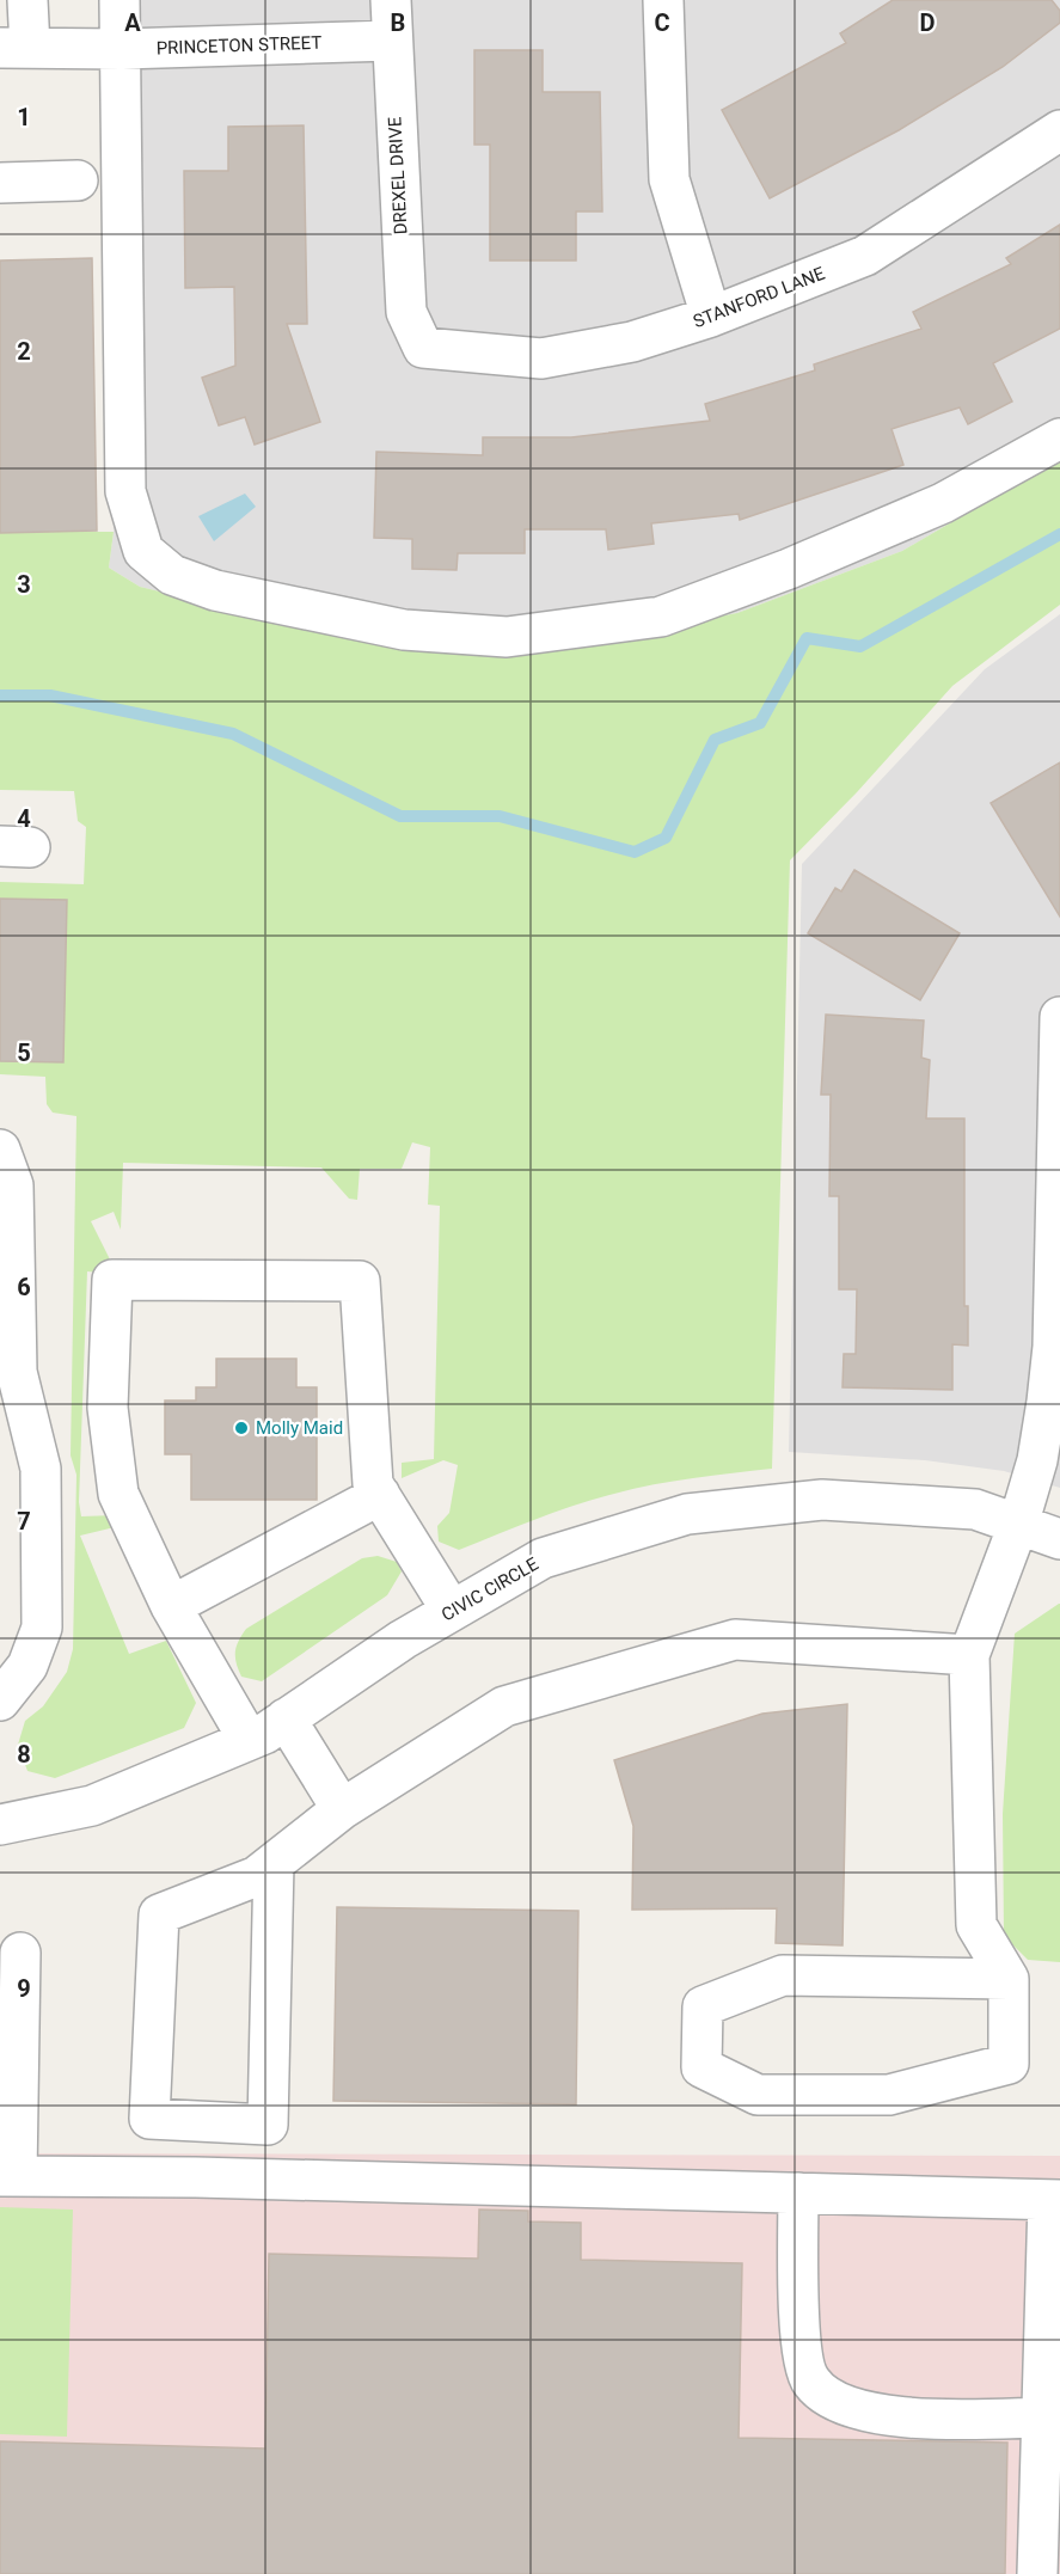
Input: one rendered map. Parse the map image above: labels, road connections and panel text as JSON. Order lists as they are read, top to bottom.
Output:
{
  "streets": {
    "street": [
      "PRINCETON STREET",
      "DREXEL DRIVE",
      "STANFORD LANE",
      "CIVIC CIRCLE"
    ]
  },
  "crossings": [
    ["PRINCETON STREET", "DREXEL DRIVE"],
    ["DREXEL DRIVE", "STANFORD LANE"]
  ],
  "places": ["Molly Maid"],
  "grid": {
    "columns": [
      "A",
      "B",
      "C",
      "D"
    ],
    "rows": [
      "1",
      "2",
      "3",
      "4",
      "5",
      "6",
      "7",
      "8",
      "9"
    ]
  }
}
